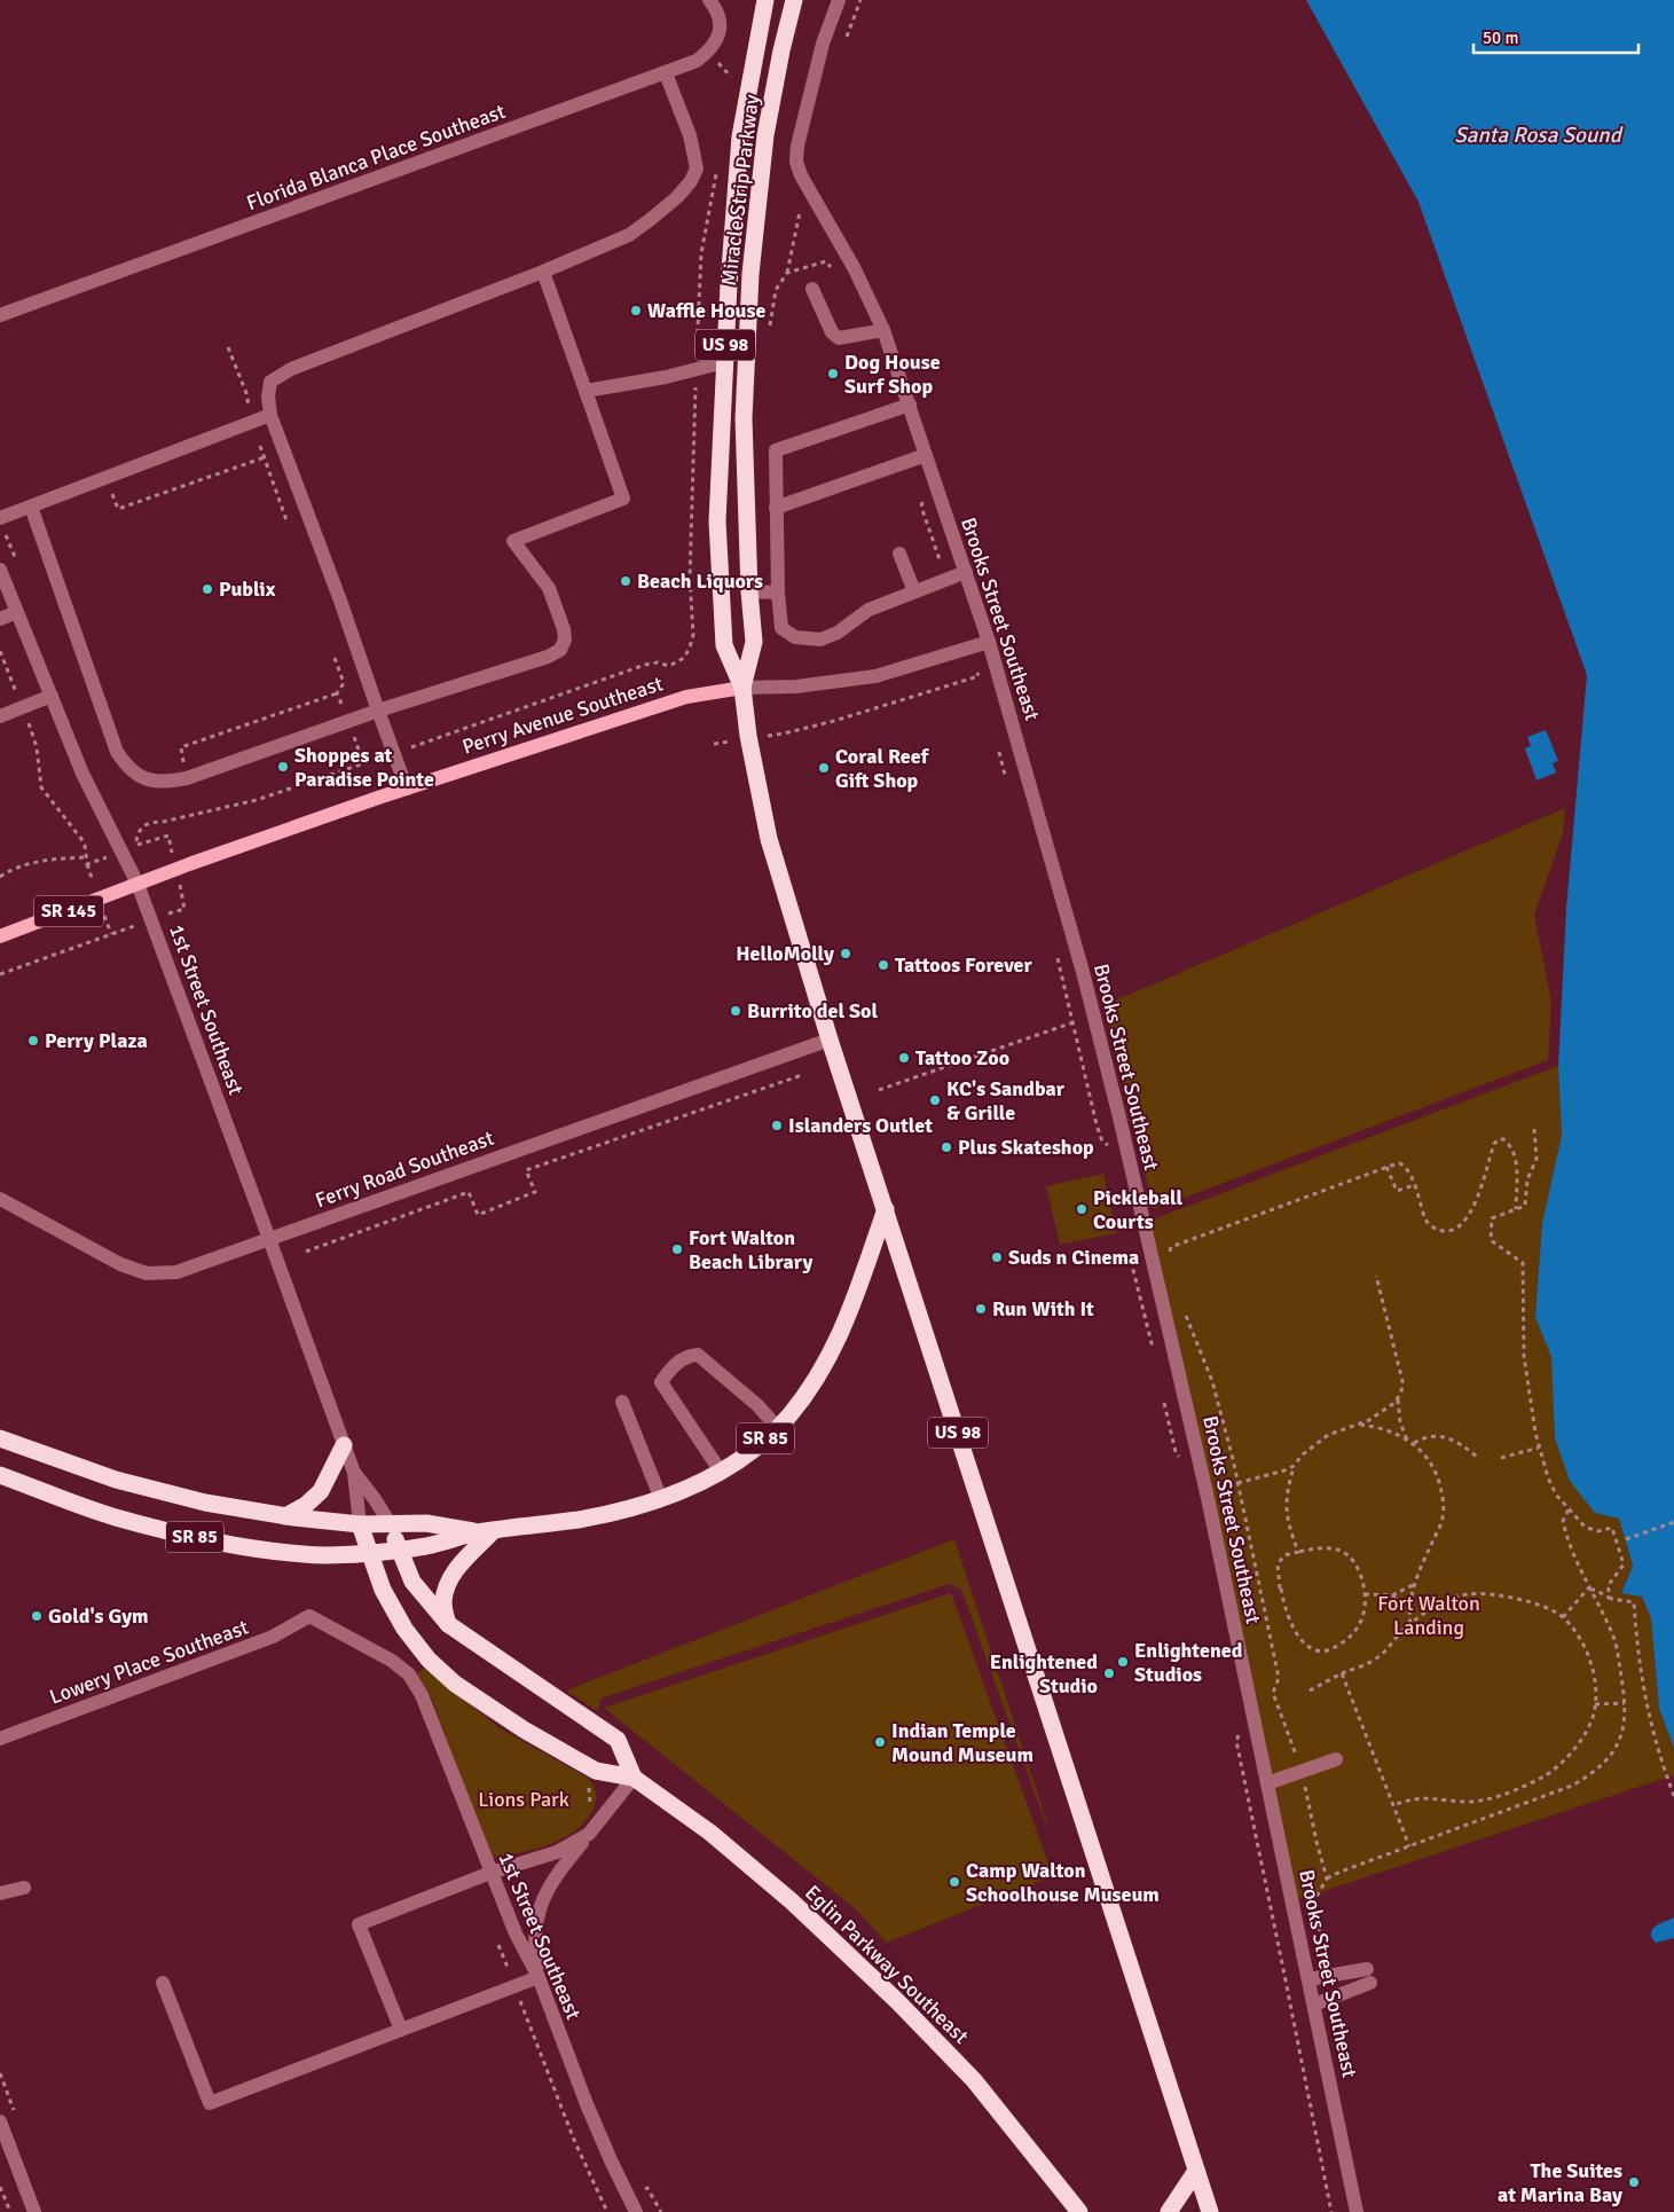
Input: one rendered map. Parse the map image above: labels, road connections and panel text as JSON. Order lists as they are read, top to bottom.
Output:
{
  "streets": {
    "highway": [
      "Miracle Strip Parkway",
      "US 98",
      "SR 85",
      "Eglin Parkway Southeast"
    ],
    "main road": ["Perry Avenue Southeast", "SR 145"],
    "street": [
      "Florida Blanca Place Southeast",
      "Brooks Street Southeast",
      "1st Street Southeast",
      "Ferry Road Southeast",
      "Lowery Place Southeast"
    ]
  },
  "crossings": [
    ["Miracle Strip Parkway", "US 98"],
    ["Miracle Strip Parkway", "Perry Avenue Southeast"],
    ["US 98", "Perry Avenue Southeast"],
    ["US 98", "Ferry Road Southeast"],
    ["US 98", "SR 85"],
    ["Brooks Street Southeast", "Perry Avenue Southeast"],
    ["Perry Avenue Southeast", "1st Street Southeast"],
    ["1st Street Southeast", "Ferry Road Southeast"],
    ["1st Street Southeast", "Lowery Place Southeast"],
    ["1st Street Southeast", "Eglin Parkway Southeast"],
    ["SR 85", "Eglin Parkway Southeast"]
  ],
  "water": ["Santa Rosa Sound"],
  "parks": ["Fort Walton Landing", "Lions Park"],
  "places": [
    "Waffle House",
    "Dog House Surf Shop",
    "Beach Liquors",
    "Publix",
    "Shoppes at Paradise Pointe",
    "Coral Reef Gift Shop",
    "HelloMolly",
    "Tattoos Forever",
    "Burrito del Sol",
    "Perry Plaza",
    "Tattoo Zoo",
    "KC's Sandbar & Grille",
    "Islanders Outlet",
    "Plus Skateshop",
    "Pickleball Courts",
    "Fort Walton Beach Library",
    "Suds n Cinema",
    "Run With It",
    "Gold's Gym",
    "Enlightened Studios",
    "Enlightened Studio",
    "Indian Temple Mound Museum",
    "Camp Walton Schoolhouse Museum",
    "The Suites at Marina Bay"
  ],
  "scale_bar": "50 m"
}
